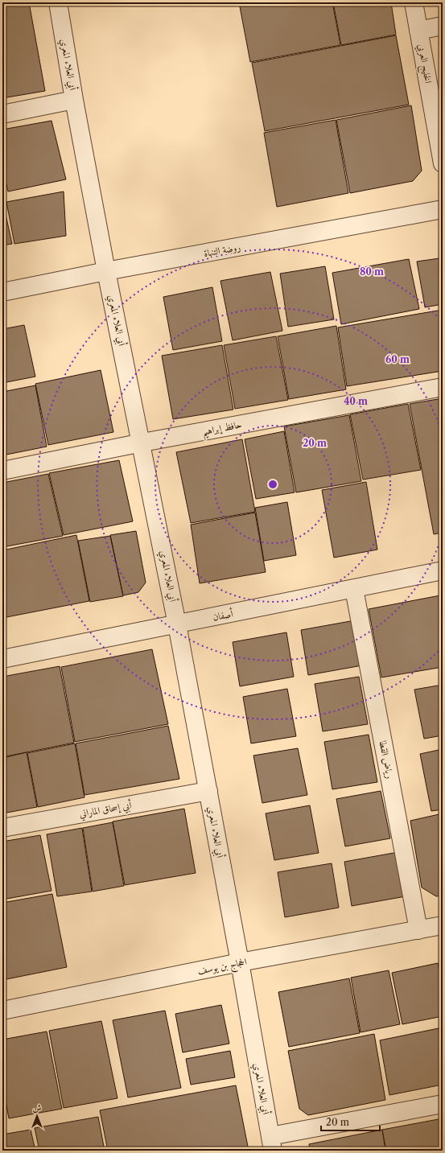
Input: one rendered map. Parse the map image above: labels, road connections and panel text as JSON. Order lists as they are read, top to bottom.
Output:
{
  "streets": {
    "street": [
      "الخليج العربي",
      "أبي العلاء المعري",
      "روضة التنهاة",
      "حافظ إبراهيم",
      "أصفان",
      "رياض القطا",
      "أبي إسحاق الماراني",
      "الحجاج بن يوسف"
    ]
  },
  "crossings": [
    ["أبي العلاء المعري", "روضة التنهاة"],
    ["أبي العلاء المعري", "حافظ إبراهيم"],
    ["أبي العلاء المعري", "أصفان"],
    ["أبي العلاء المعري", "أبي إسحاق الماراني"],
    ["أبي العلاء المعري", "الحجاج بن يوسف"],
    ["أصفان", "رياض القطا"],
    ["رياض القطا", "الحجاج بن يوسف"]
  ],
  "scale_bar": "20 m",
  "north": "top",
  "rings": [
    "80 m",
    "60 m",
    "40 m",
    "20 m"
  ]
}
